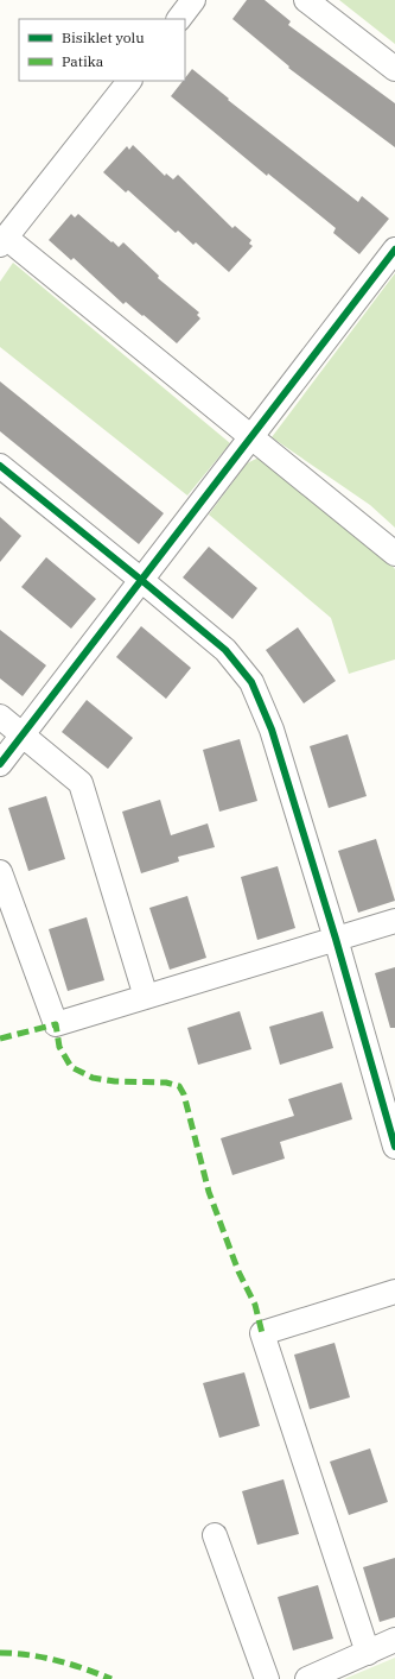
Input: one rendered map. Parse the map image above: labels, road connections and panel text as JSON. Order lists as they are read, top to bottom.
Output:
{
  "legend": ["Bisiklet yolu", "Patika"]
}
